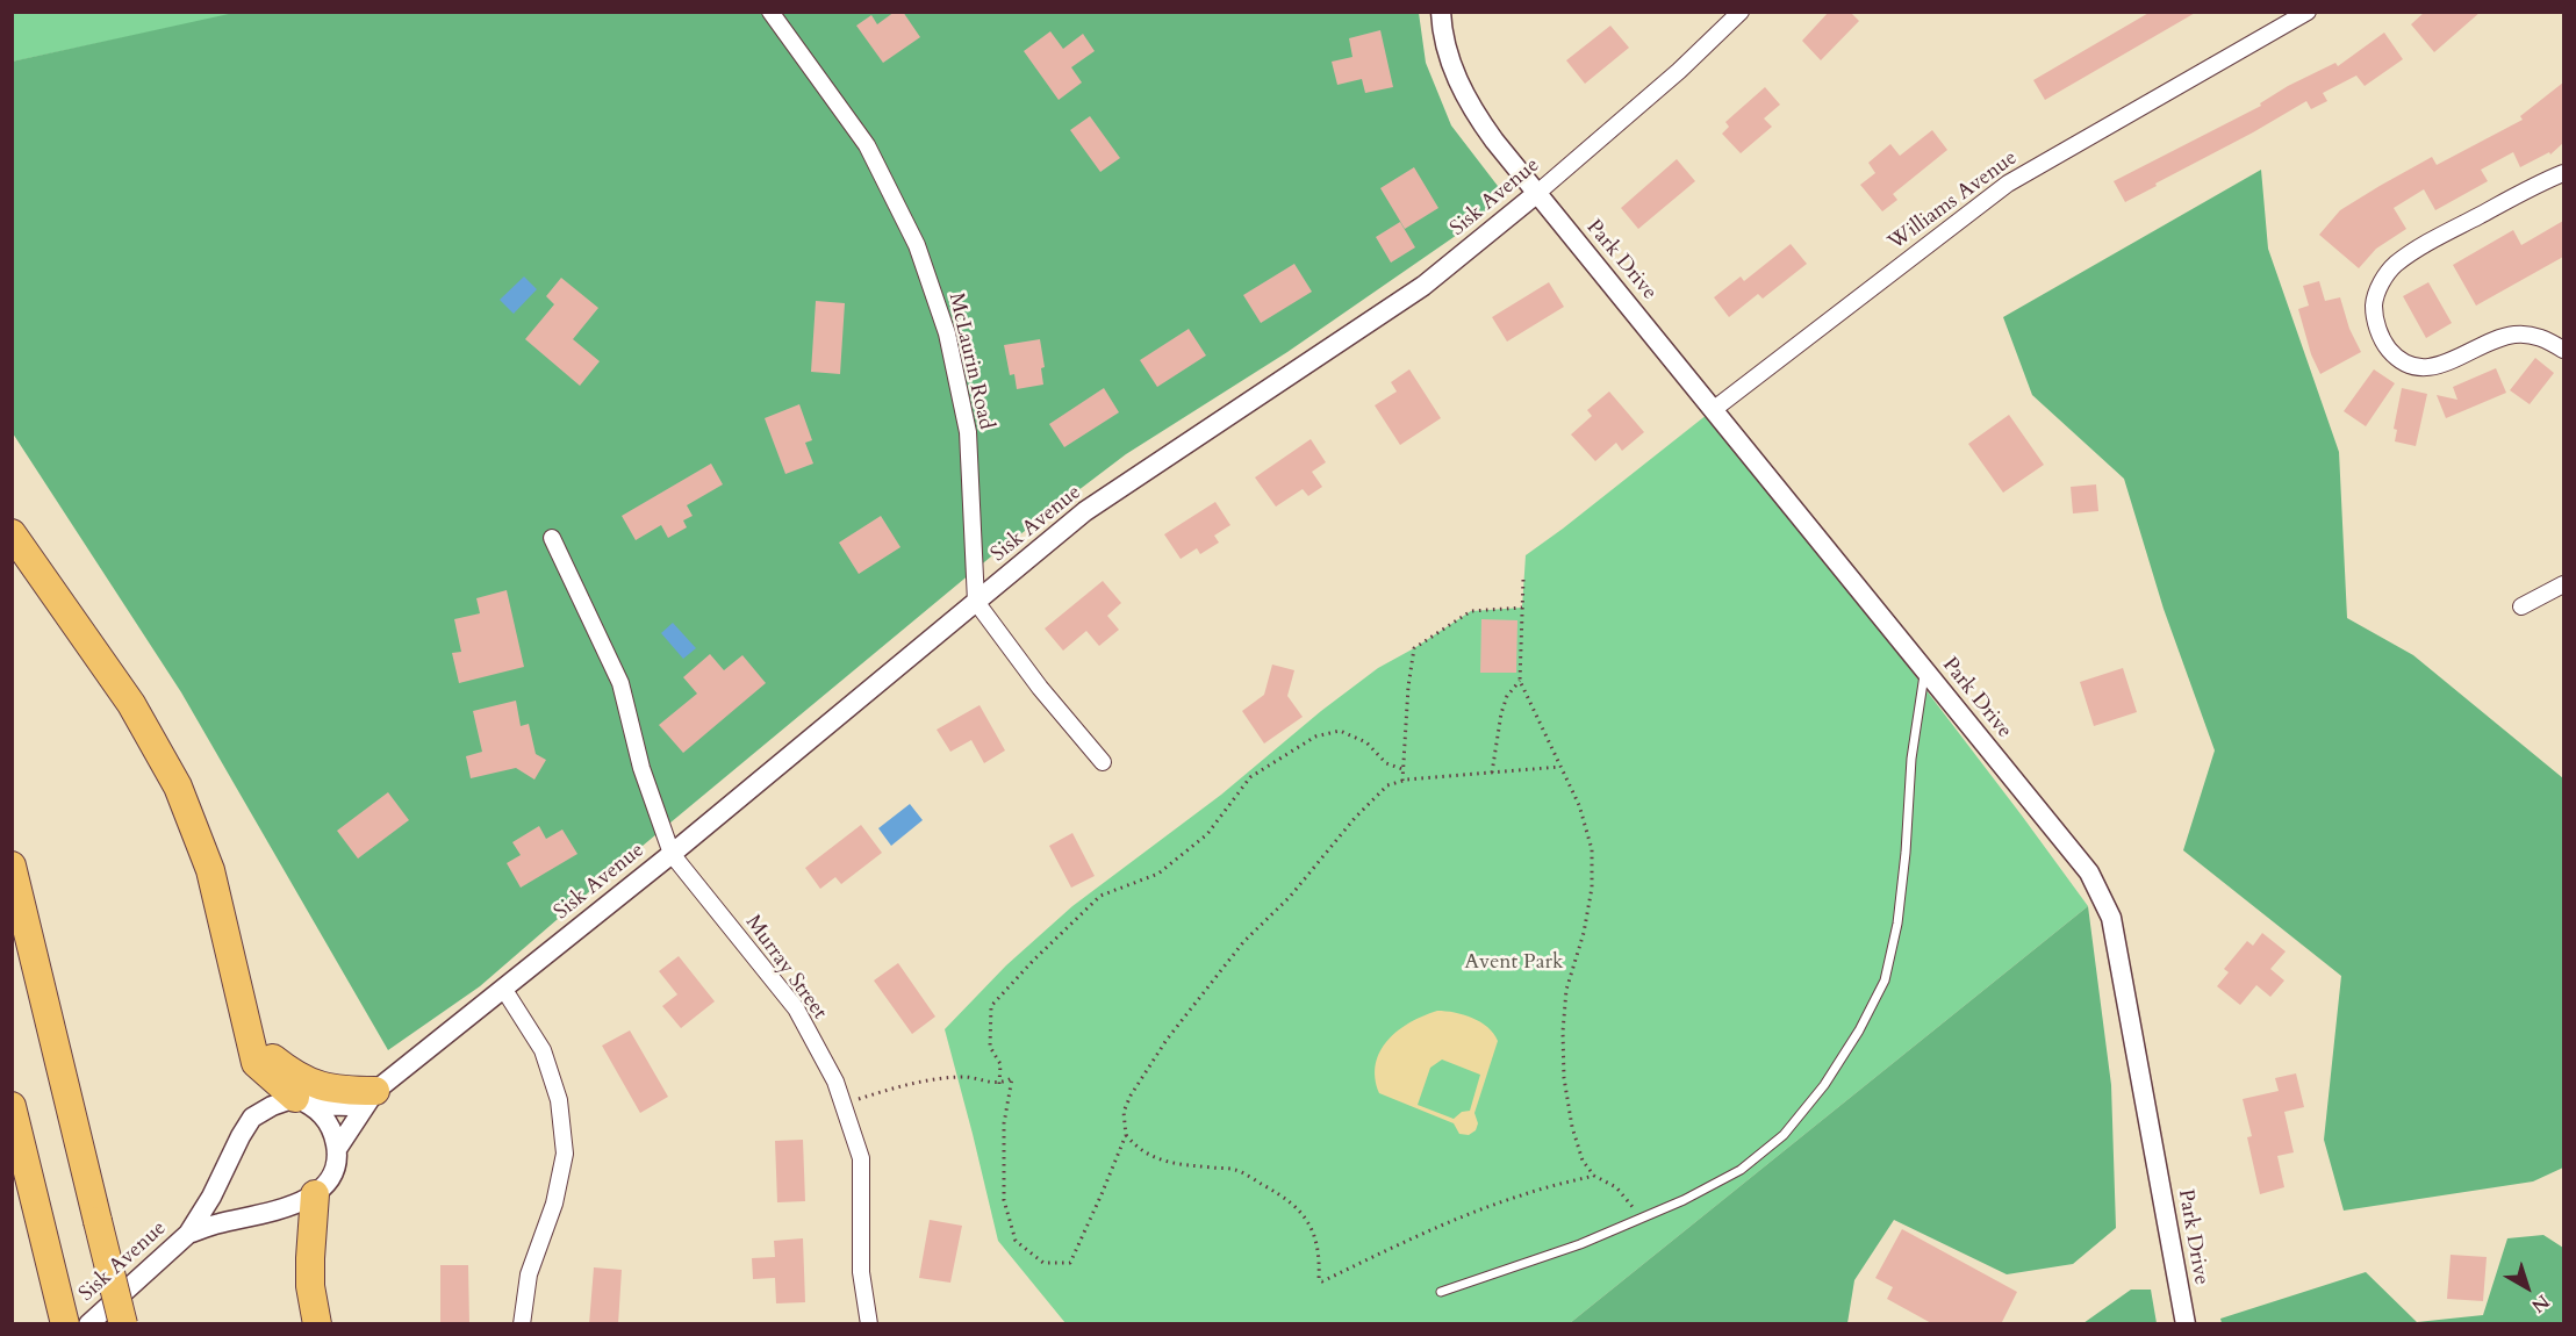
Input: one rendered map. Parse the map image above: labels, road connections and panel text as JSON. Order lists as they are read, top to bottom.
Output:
{
  "streets": {
    "street": [
      "Sisk Avenue",
      "Williams Avenue",
      "Park Drive",
      "McLaurin Road",
      "Murray Street"
    ]
  },
  "crossings": [
    ["Sisk Avenue", "Park Drive"],
    ["Sisk Avenue", "McLaurin Road"],
    ["Sisk Avenue", "Murray Street"],
    ["Williams Avenue", "Park Drive"]
  ],
  "parks": ["Avent Park"],
  "north": "bottom right"
}
